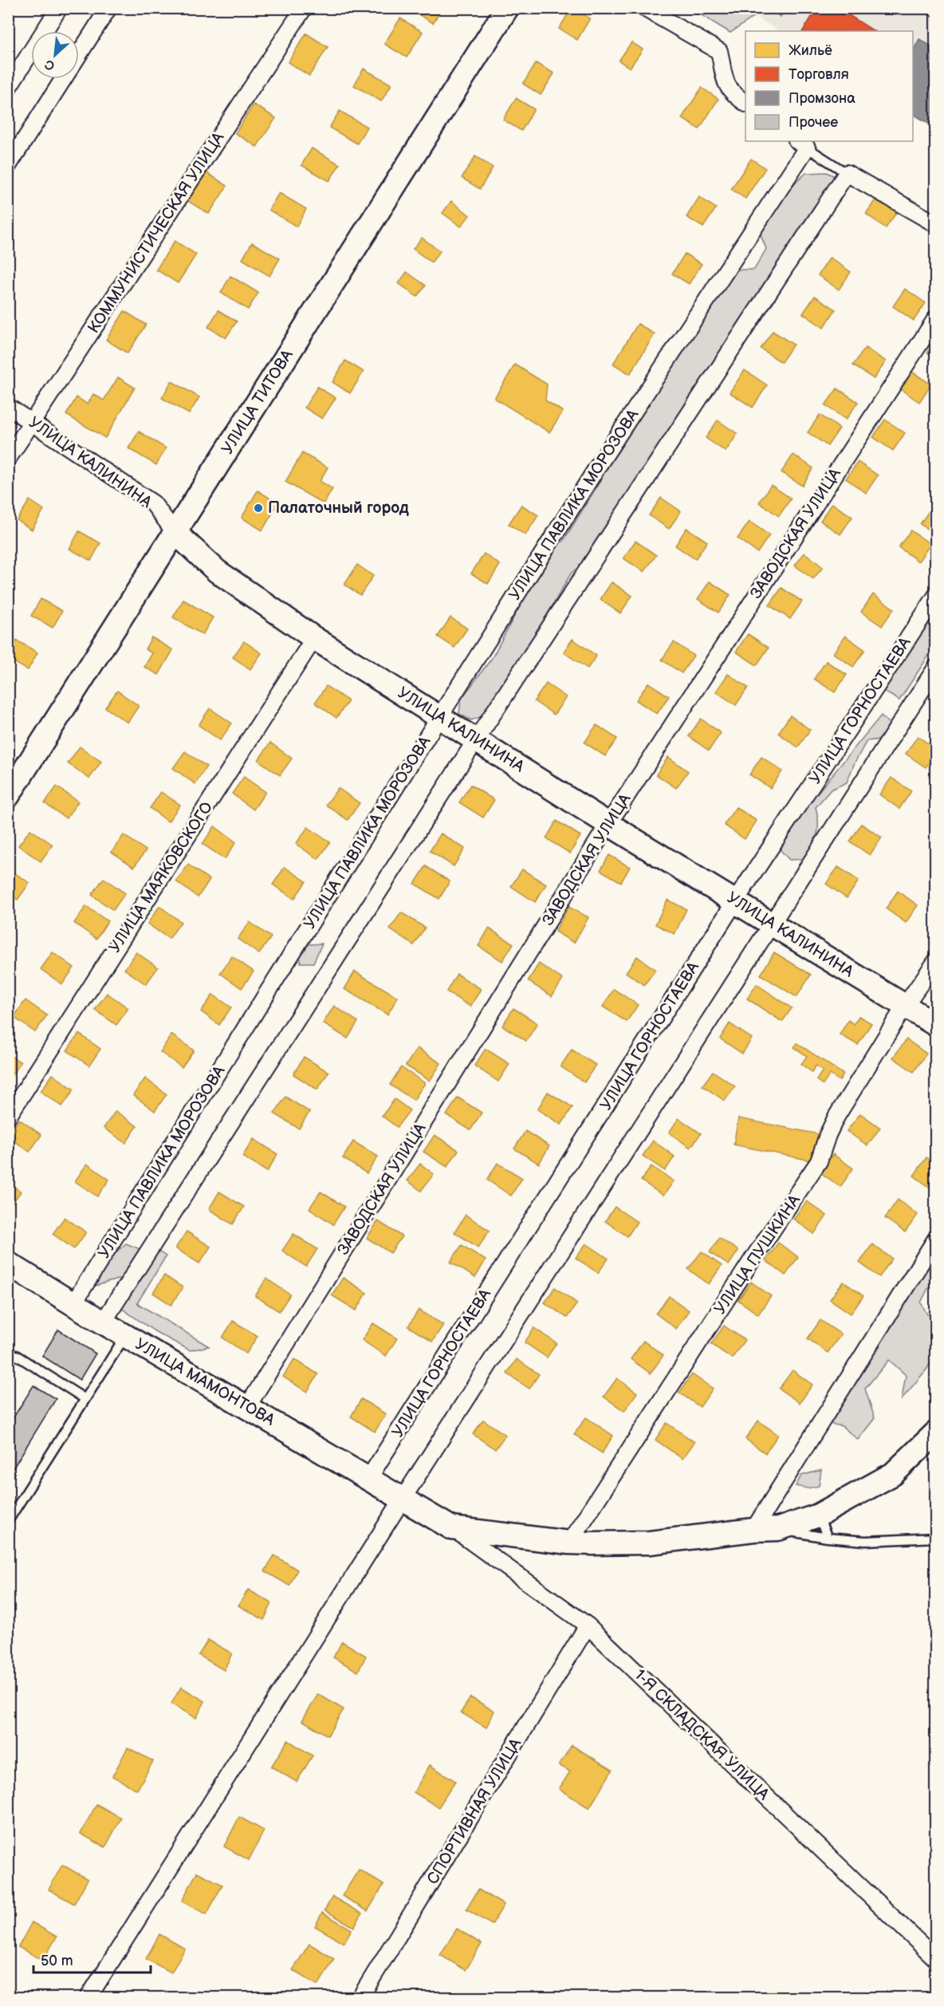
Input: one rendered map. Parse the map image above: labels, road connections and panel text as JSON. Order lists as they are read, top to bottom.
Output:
{
  "streets": {
    "main road": ["УЛИЦА ТИТОВА", "УЛИЦА КАЛИНИНА", "УЛИЦА МАМОНТОВА"],
    "street": [
      "КОММУНИСТИЧЕСКАЯ УЛИЦА",
      "УЛИЦА ПАВЛИКА МОРОЗОВА",
      "ЗАВОДСКАЯ УЛИЦА",
      "УЛИЦА ГОРНОСТАЕВА",
      "УЛИЦА МАЯКОВСКОГО",
      "УЛИЦА ПУШКИНА",
      "1-Я СКЛАДСКАЯ УЛИЦА",
      "СПОРТИВНАЯ УЛИЦА"
    ]
  },
  "crossings": [
    ["КОММУНИСТИЧЕСКАЯ УЛИЦА", "УЛИЦА КАЛИНИНА"],
    ["УЛИЦА ТИТОВА", "УЛИЦА КАЛИНИНА"],
    ["УЛИЦА КАЛИНИНА", "УЛИЦА ПАВЛИКА МОРОЗОВА"],
    ["УЛИЦА КАЛИНИНА", "ЗАВОДСКАЯ УЛИЦА"],
    ["УЛИЦА КАЛИНИНА", "УЛИЦА ГОРНОСТАЕВА"],
    ["УЛИЦА КАЛИНИНА", "УЛИЦА МАЯКОВСКОГО"],
    ["УЛИЦА КАЛИНИНА", "УЛИЦА ПУШКИНА"],
    ["УЛИЦА ПАВЛИКА МОРОЗОВА", "УЛИЦА МАМОНТОВА"],
    ["ЗАВОДСКАЯ УЛИЦА", "УЛИЦА МАМОНТОВА"],
    ["УЛИЦА ГОРНОСТАЕВА", "УЛИЦА МАМОНТОВА"],
    ["1-Я СКЛАДСКАЯ УЛИЦА", "СПОРТИВНАЯ УЛИЦА"]
  ],
  "places": ["Палаточный город"],
  "legend": [
    "Жильё",
    "Торговля",
    "Промзона",
    "Прочее"
  ],
  "scale_bar": "50 m",
  "north": "bottom left"
}
